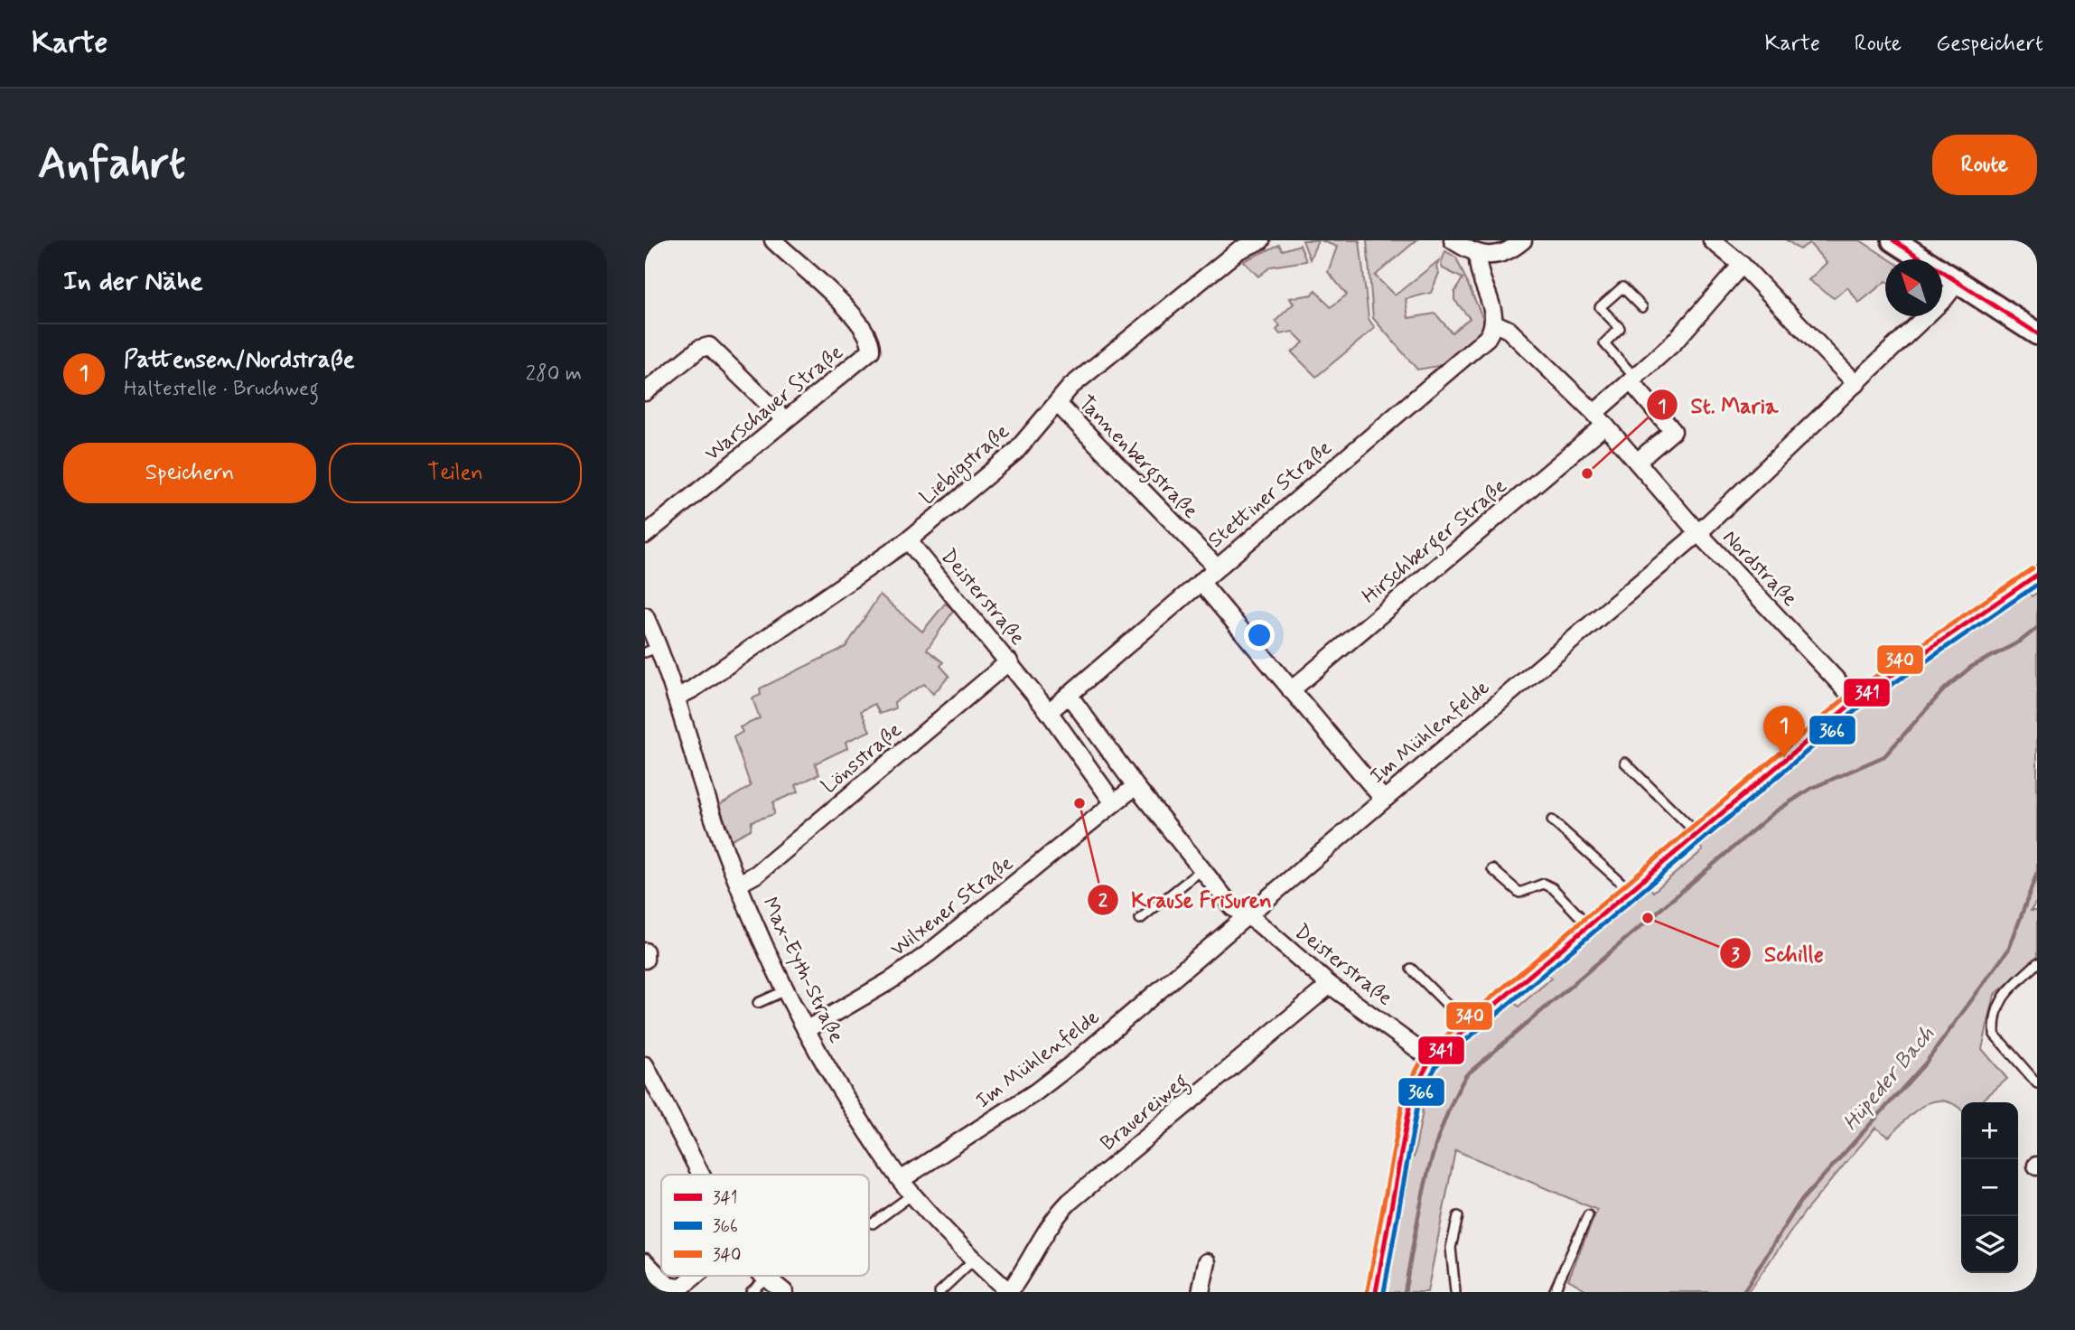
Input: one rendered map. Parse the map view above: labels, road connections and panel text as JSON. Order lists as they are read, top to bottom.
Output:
{
  "streets": {
    "street": [
      "Warschauer Straße",
      "Tannenbergstraße",
      "Liebigstraße",
      "Stettiner Straße",
      "Hirschberger Straße",
      "Nordstraße",
      "Deisterstraße",
      "Im Mühlenfelde",
      "Lönsstraße",
      "Wilxener Straße",
      "Max-Eyth-Straße",
      "Brauereiweg"
    ]
  },
  "crossings": [
    ["Tannenbergstraße", "Liebigstraße"],
    ["Tannenbergstraße", "Stettiner Straße"],
    ["Liebigstraße", "Deisterstraße"],
    ["Liebigstraße", "Max-Eyth-Straße"],
    ["Stettiner Straße", "Deisterstraße"],
    ["Hirschberger Straße", "Nordstraße"],
    ["Nordstraße", "Im Mühlenfelde"],
    ["Deisterstraße", "Im Mühlenfelde"],
    ["Deisterstraße", "Lönsstraße"],
    ["Deisterstraße", "Wilxener Straße"],
    ["Deisterstraße", "Brauereiweg"],
    ["Im Mühlenfelde", "Max-Eyth-Straße"],
    ["Lönsstraße", "Max-Eyth-Straße"],
    ["Wilxener Straße", "Max-Eyth-Straße"],
    ["Max-Eyth-Straße", "Brauereiweg"]
  ],
  "water": ["Hüpeder Bach"],
  "places": ["St. Maria", "Krause Frisuren", "Schille"],
  "lines": ["transit line 341", "transit line 340", "transit line 366"],
  "legend": ["341", "366", "340"],
  "north": "top left",
  "page": {
    "header": "Karte",
    "nav": ["Karte", "Route", "Gespeichert"],
    "buttons": [
      "Route",
      ["Speichern", "Teilen"]
    ],
    "title": "Anfahrt",
    "heading": "In der Nähe",
    "list": [
      {
        "mark": "1",
        "name": "Pattensen/Nordstraße",
        "note": "Haltestelle · Bruchweg",
        "value": "280 m"
      }
    ],
    "pins": "1",
    "map_buttons": ["+", "−"]
  }
}
